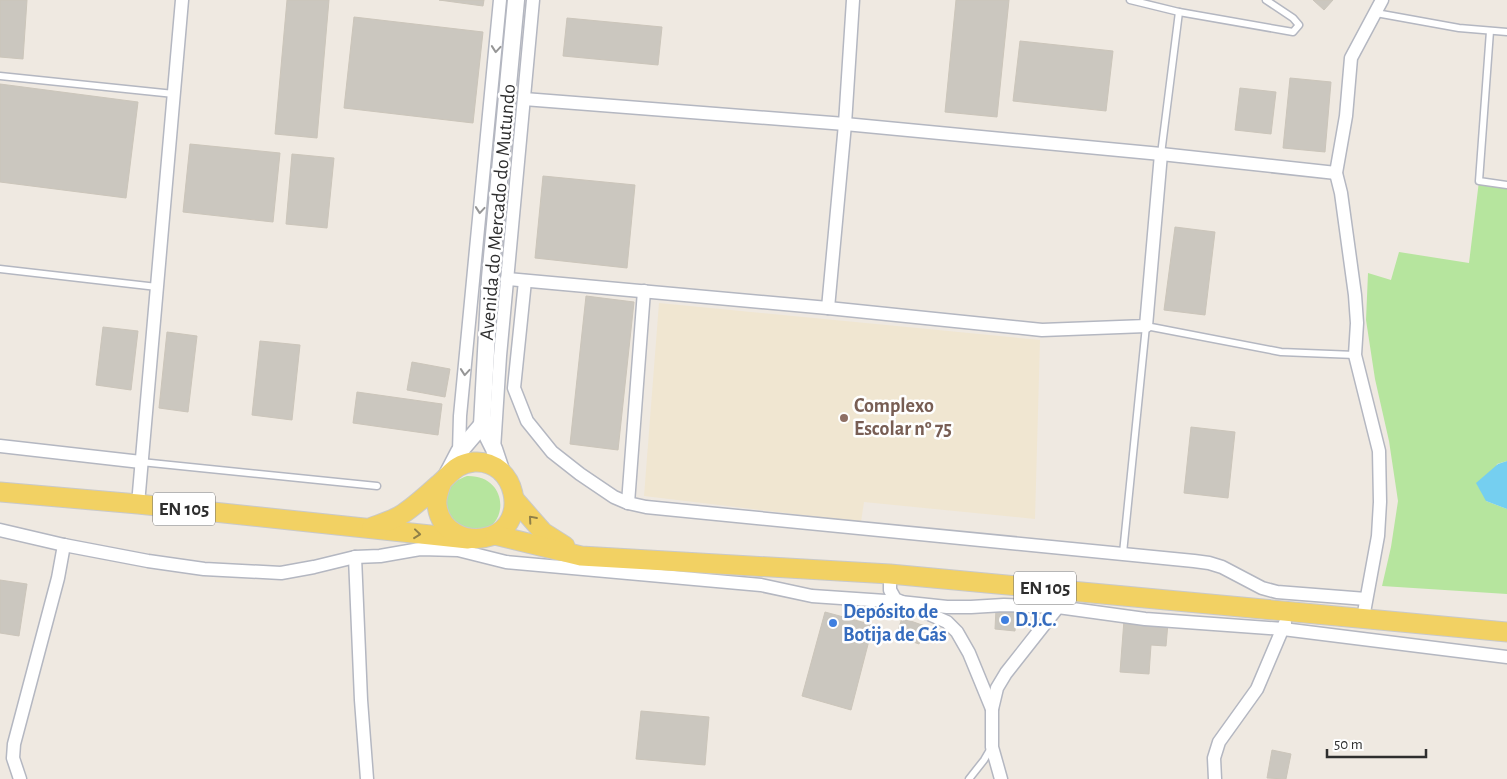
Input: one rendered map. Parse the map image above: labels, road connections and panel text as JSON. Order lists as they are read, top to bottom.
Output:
{
  "streets": {
    "main road": ["Avenida do Mercado do Mutundo", "EN 105"]
  },
  "crossings": [
    ["Avenida do Mercado do Mutundo", "EN 105"]
  ],
  "places": ["Complexo Escolar nº 75", "D.J.C.", "Depósito de Botija de Gás"],
  "scale_bar": "50 m"
}
